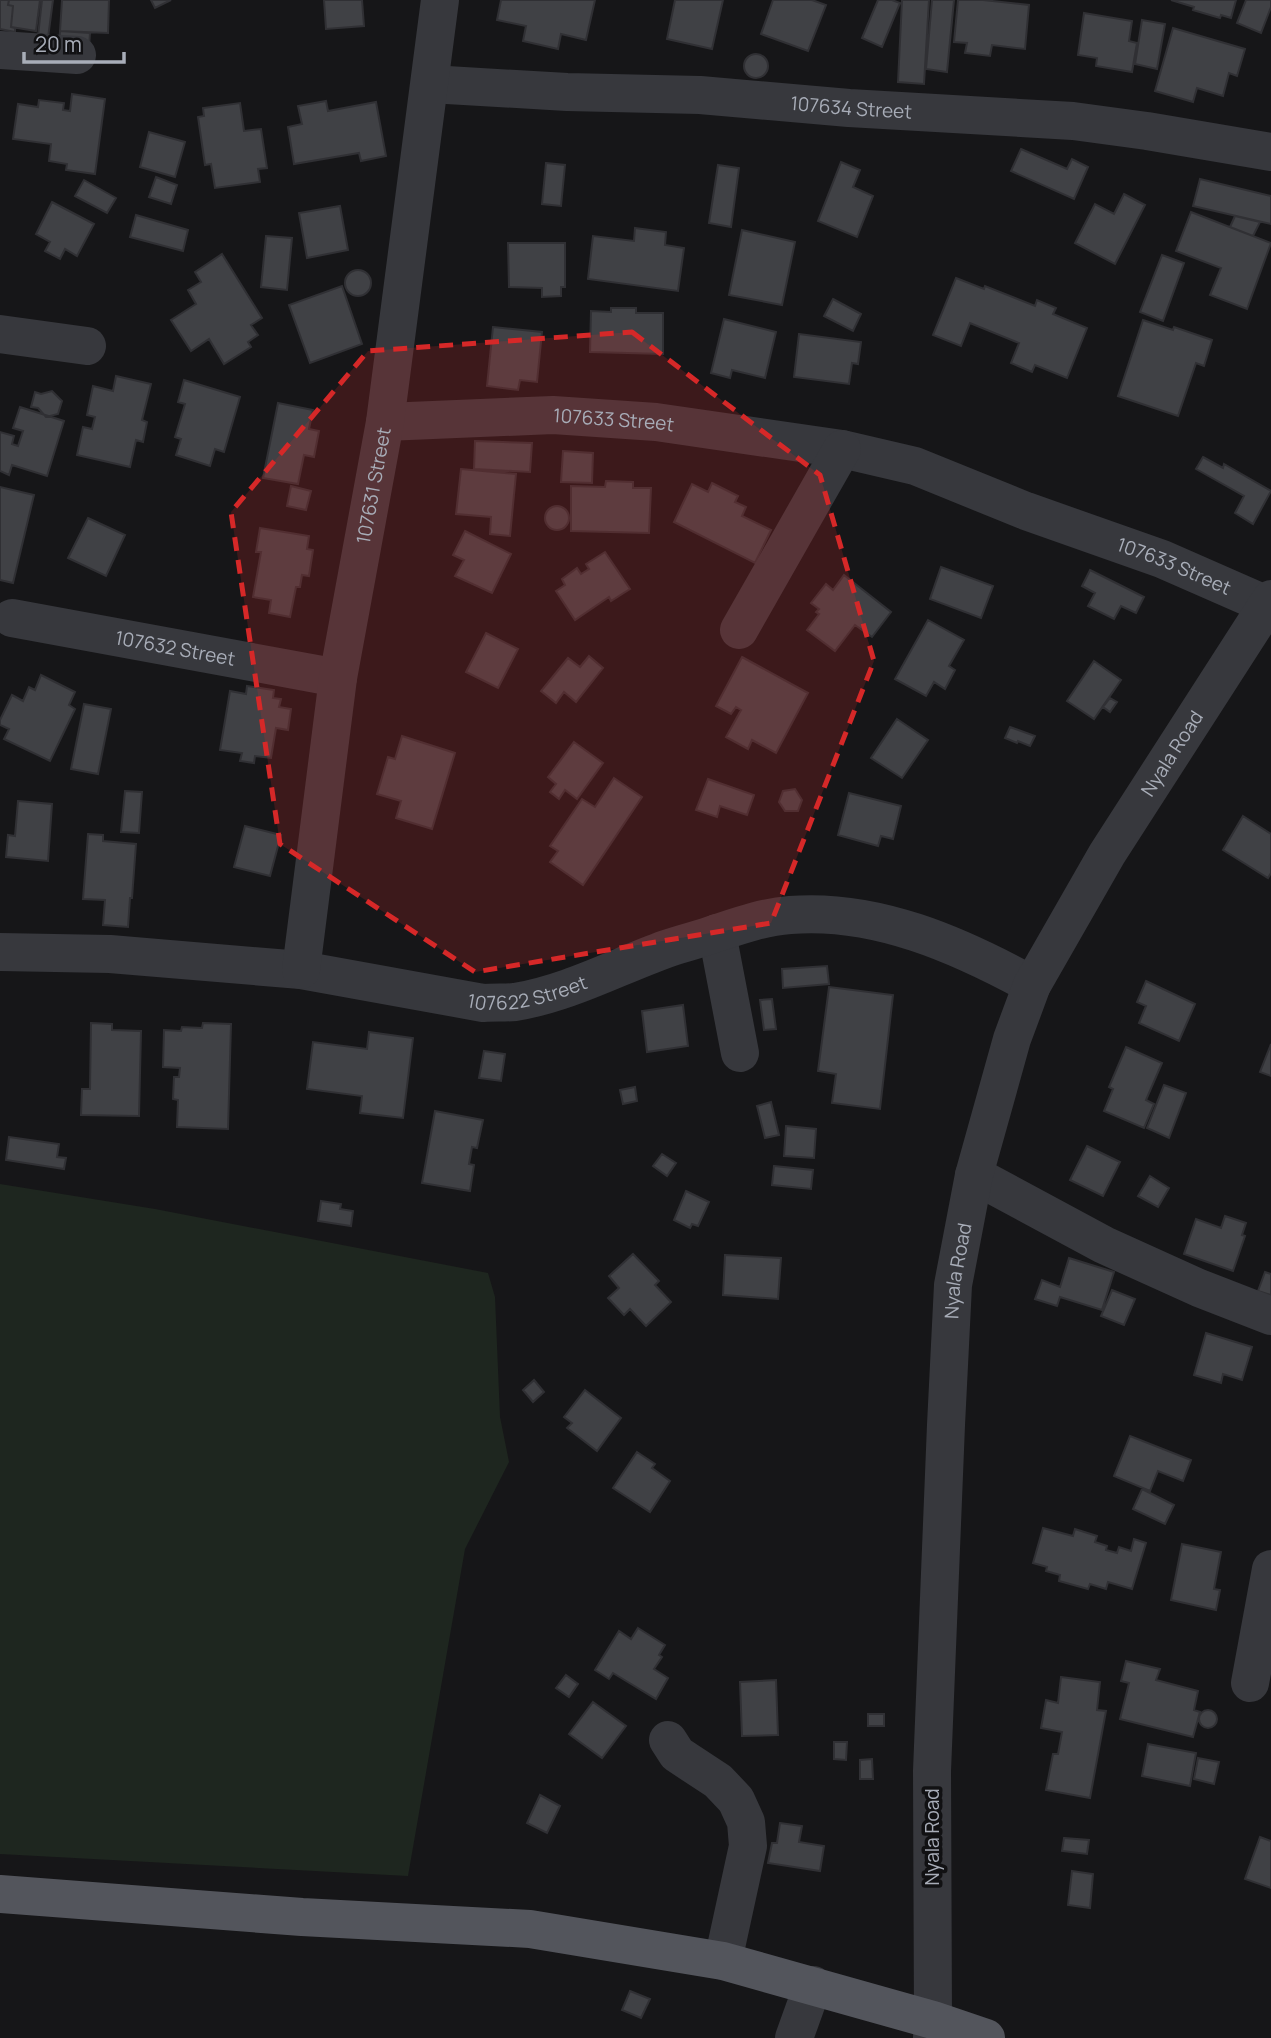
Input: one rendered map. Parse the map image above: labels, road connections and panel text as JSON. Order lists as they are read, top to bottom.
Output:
{
  "streets": {
    "street": [
      "107634 Street",
      "107633 Street",
      "107631 Street",
      "107632 Street",
      "Nyala Road",
      "107622 Street"
    ]
  },
  "crossings": [
    ["107634 Street", "107631 Street"],
    ["107633 Street", "107631 Street"],
    ["107633 Street", "Nyala Road"],
    ["107631 Street", "107632 Street"],
    ["107631 Street", "107622 Street"],
    ["Nyala Road", "107622 Street"]
  ],
  "scale_bar": "20 m"
}
